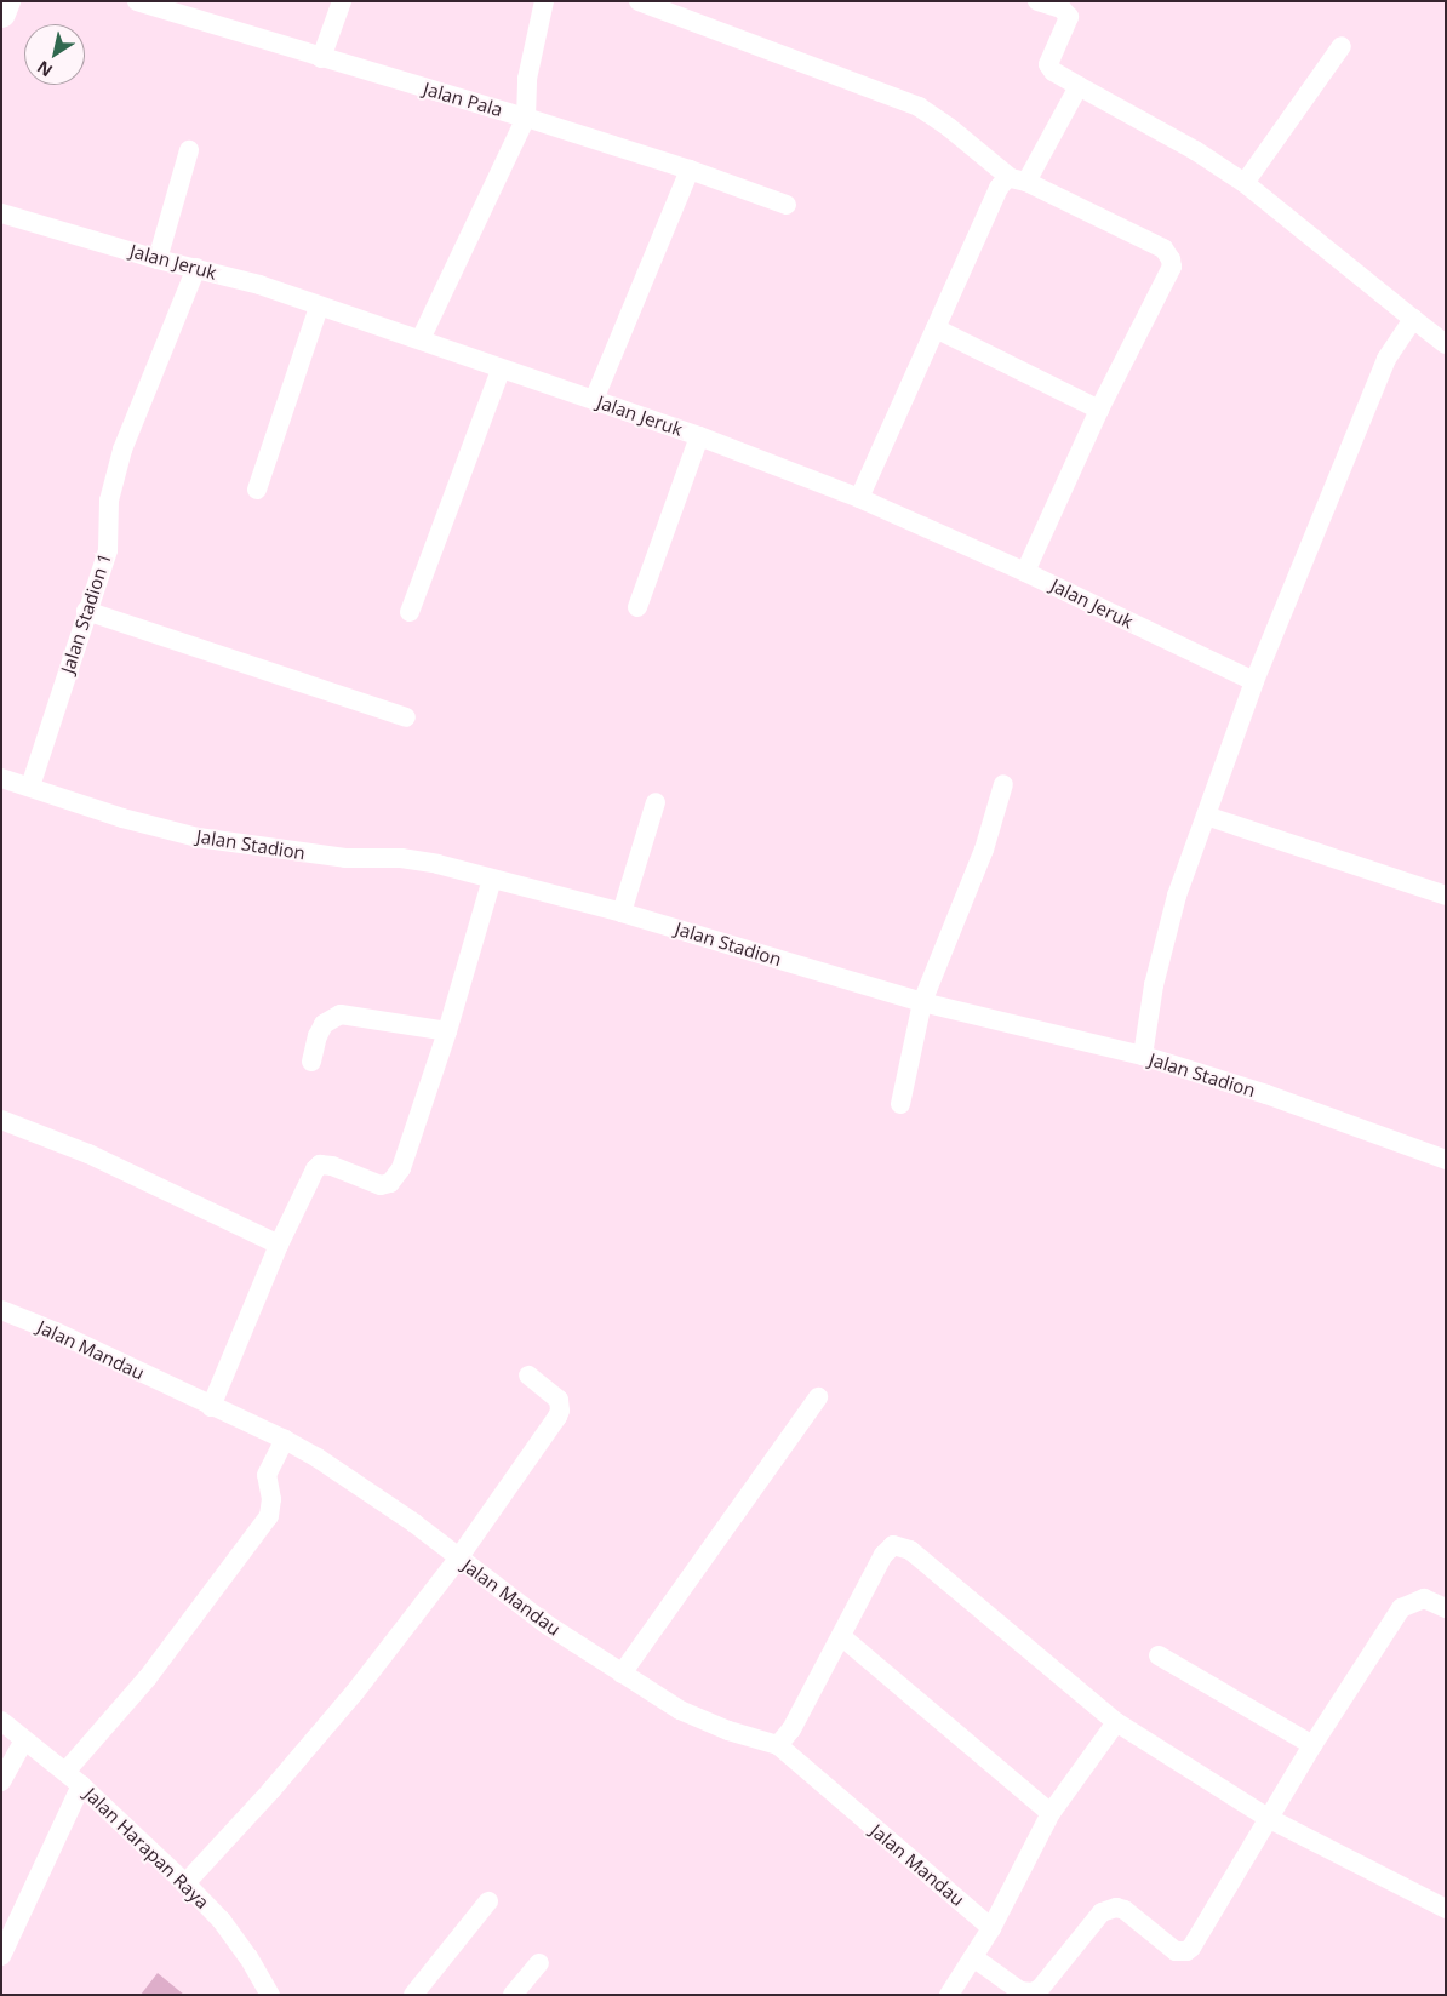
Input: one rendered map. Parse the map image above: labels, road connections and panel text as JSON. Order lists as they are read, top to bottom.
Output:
{
  "streets": {
    "street": [
      "Jalan Pala",
      "Jalan Jeruk",
      "Jalan Stadion 1",
      "Jalan Stadion",
      "Jalan Mandau",
      "Jalan Harapan Raya"
    ]
  },
  "crossings": [
    ["Jalan Jeruk", "Jalan Stadion 1"],
    ["Jalan Stadion 1", "Jalan Stadion"]
  ],
  "north": "bottom left"
}
